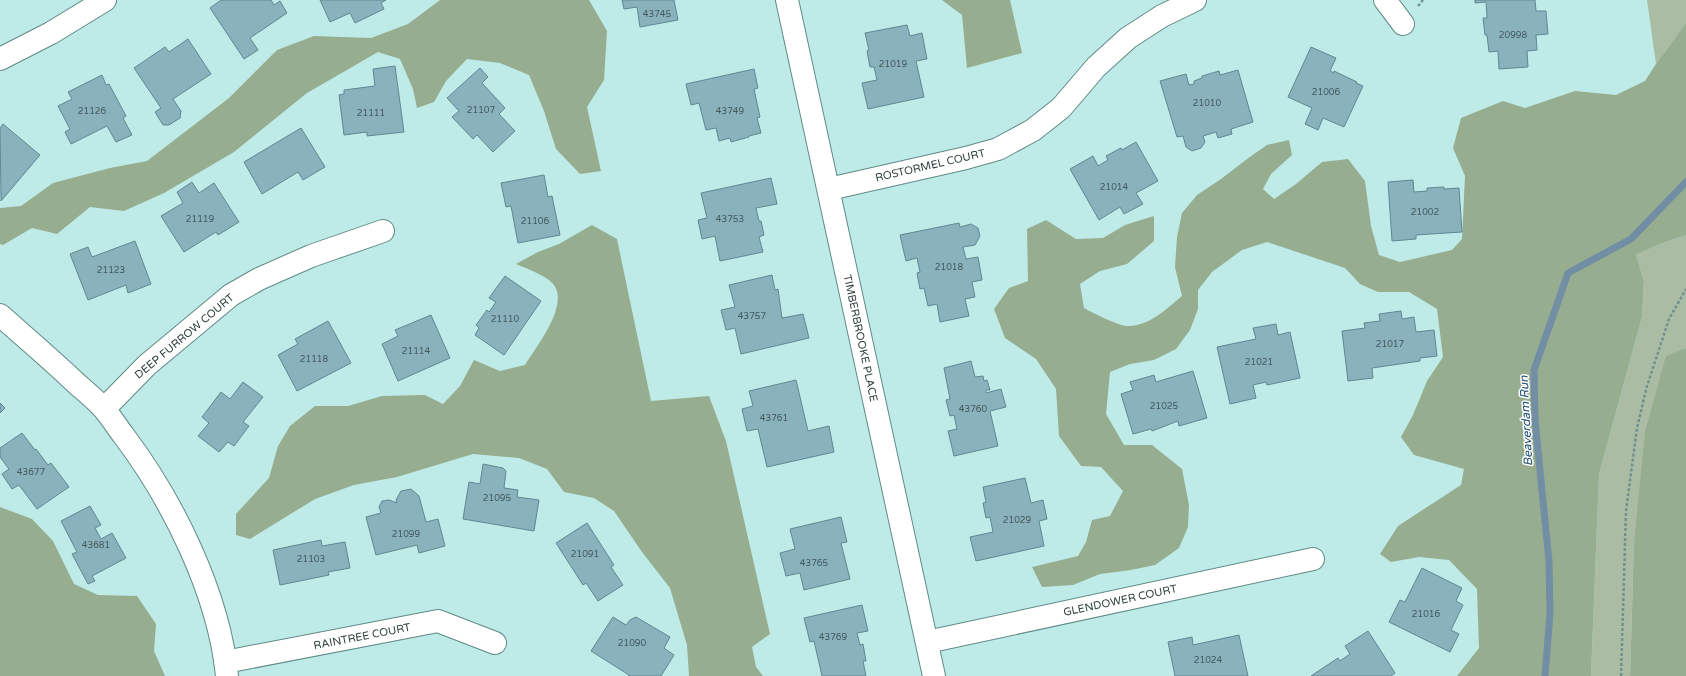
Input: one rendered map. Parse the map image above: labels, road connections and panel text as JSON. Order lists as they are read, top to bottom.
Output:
{
  "streets": {
    "street": [
      "ROSTORMEL COURT",
      "DEEP FURROW COURT",
      "TIMBERBROOKE PLACE",
      "GLENDOWER COURT",
      "RAINTREE COURT"
    ]
  },
  "crossings": [
    ["ROSTORMEL COURT", "TIMBERBROOKE PLACE"],
    ["TIMBERBROOKE PLACE", "GLENDOWER COURT"]
  ],
  "water": ["Beaverdam Run"],
  "house_numbers": [
    "43745",
    "20998",
    "21019",
    "21006",
    "21010",
    "21107",
    "21126",
    "43749",
    "21111",
    "21014",
    "21002",
    "21119",
    "43753",
    "21106",
    "21018",
    "21123",
    "43757",
    "21110",
    "21017",
    "21114",
    "21118",
    "21021",
    "21025",
    "43760",
    "43761",
    "43677",
    "21095",
    "21029",
    "21099",
    "43681",
    "21091",
    "21103",
    "43765",
    "21016",
    "43769",
    "21090",
    "21024"
  ]
}
